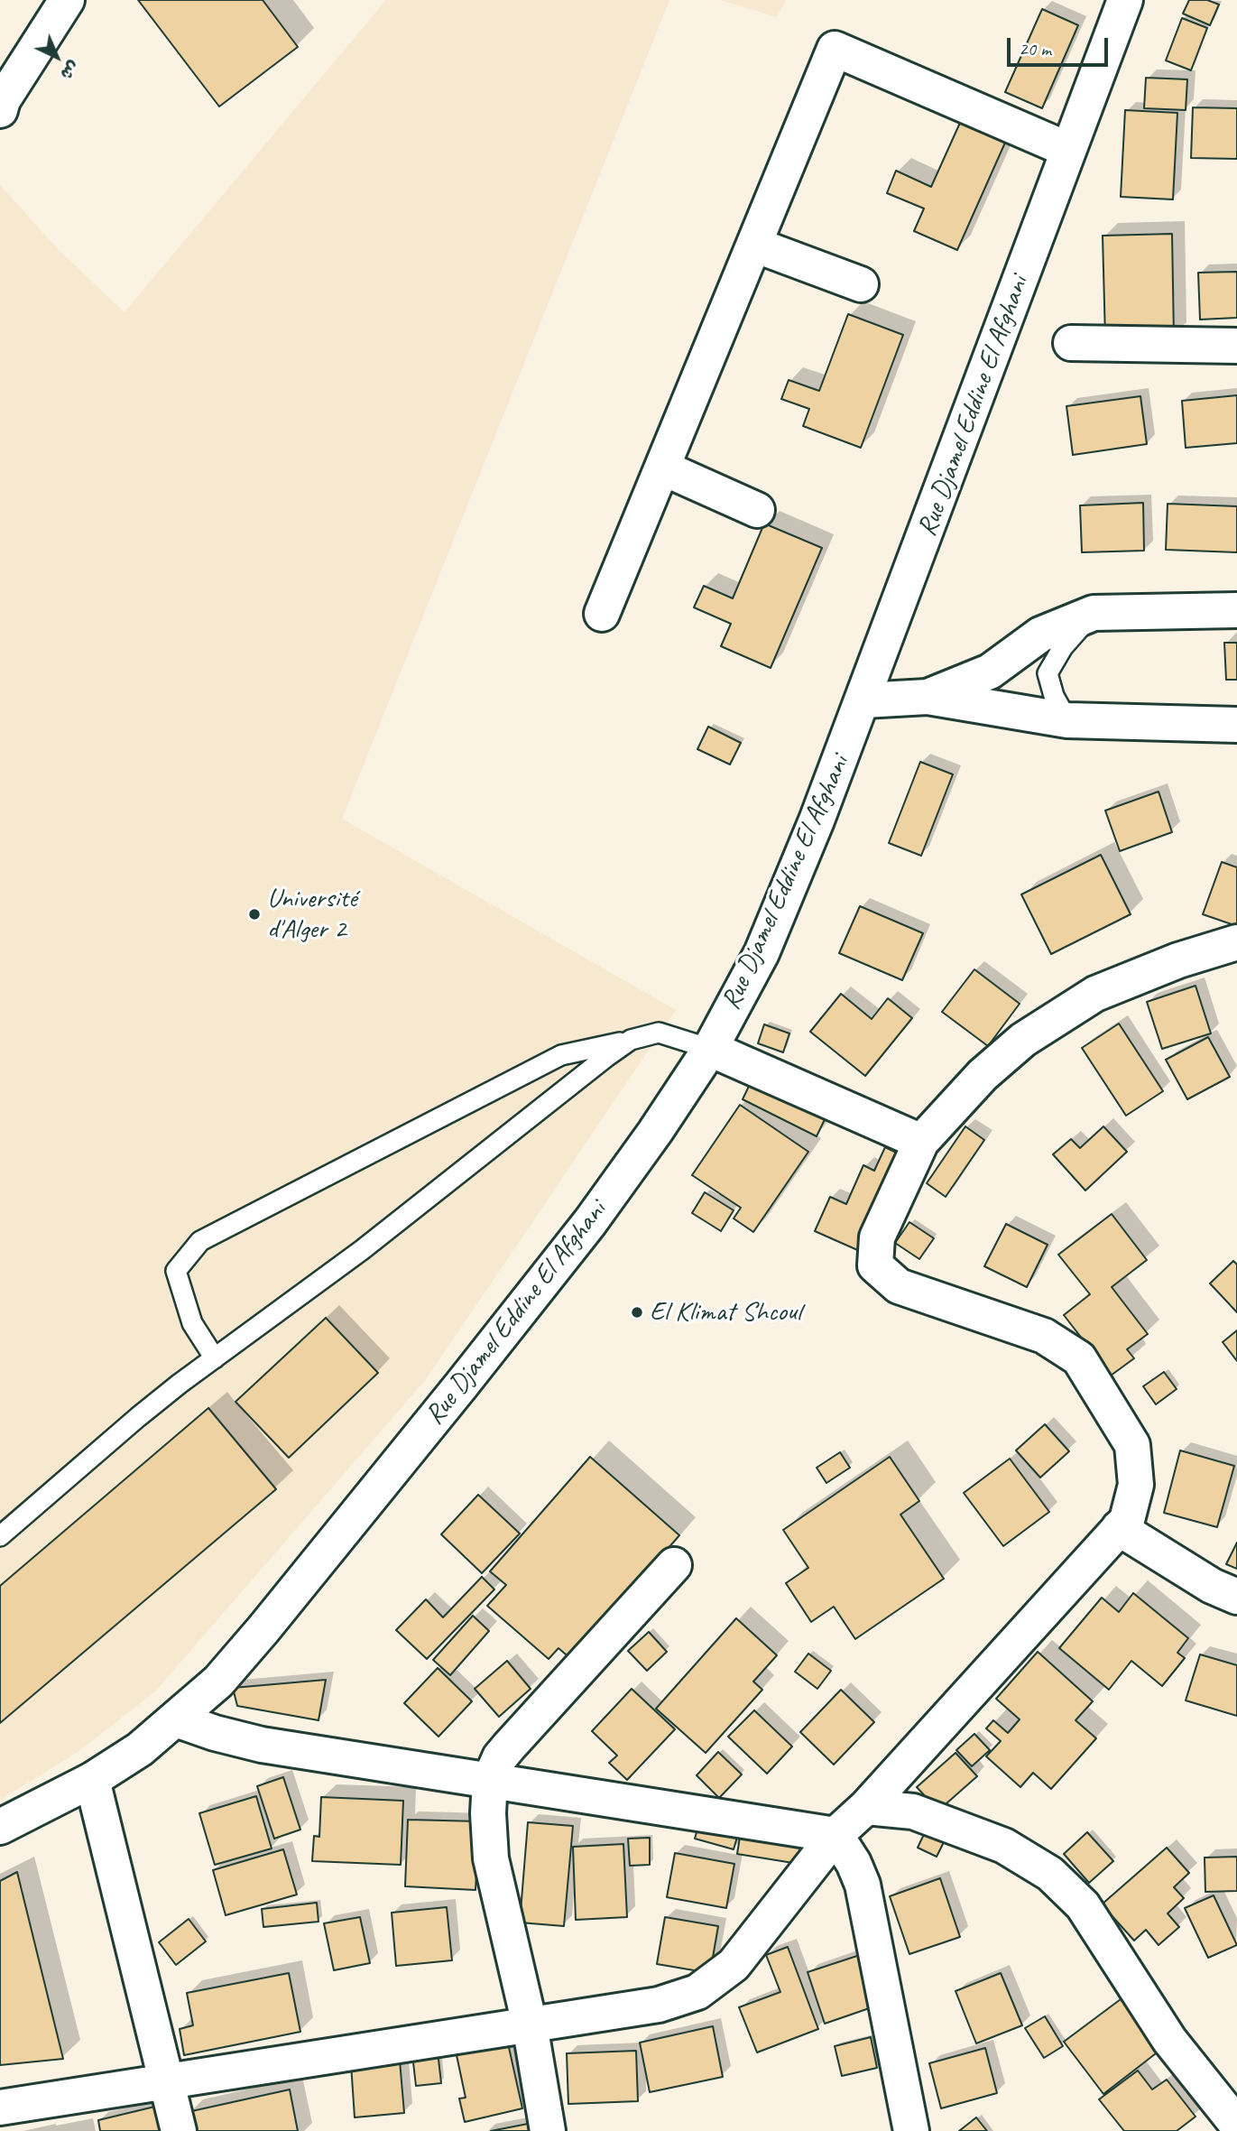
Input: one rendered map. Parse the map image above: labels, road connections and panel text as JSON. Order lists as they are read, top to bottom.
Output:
{
  "streets": {
    "street": ["Rue Djamel Eddine El Afghani"]
  },
  "places": ["Université d'Alger 2", "El Klimat Shcoul"],
  "scale_bar": "20 m",
  "north": "bottom right"
}
